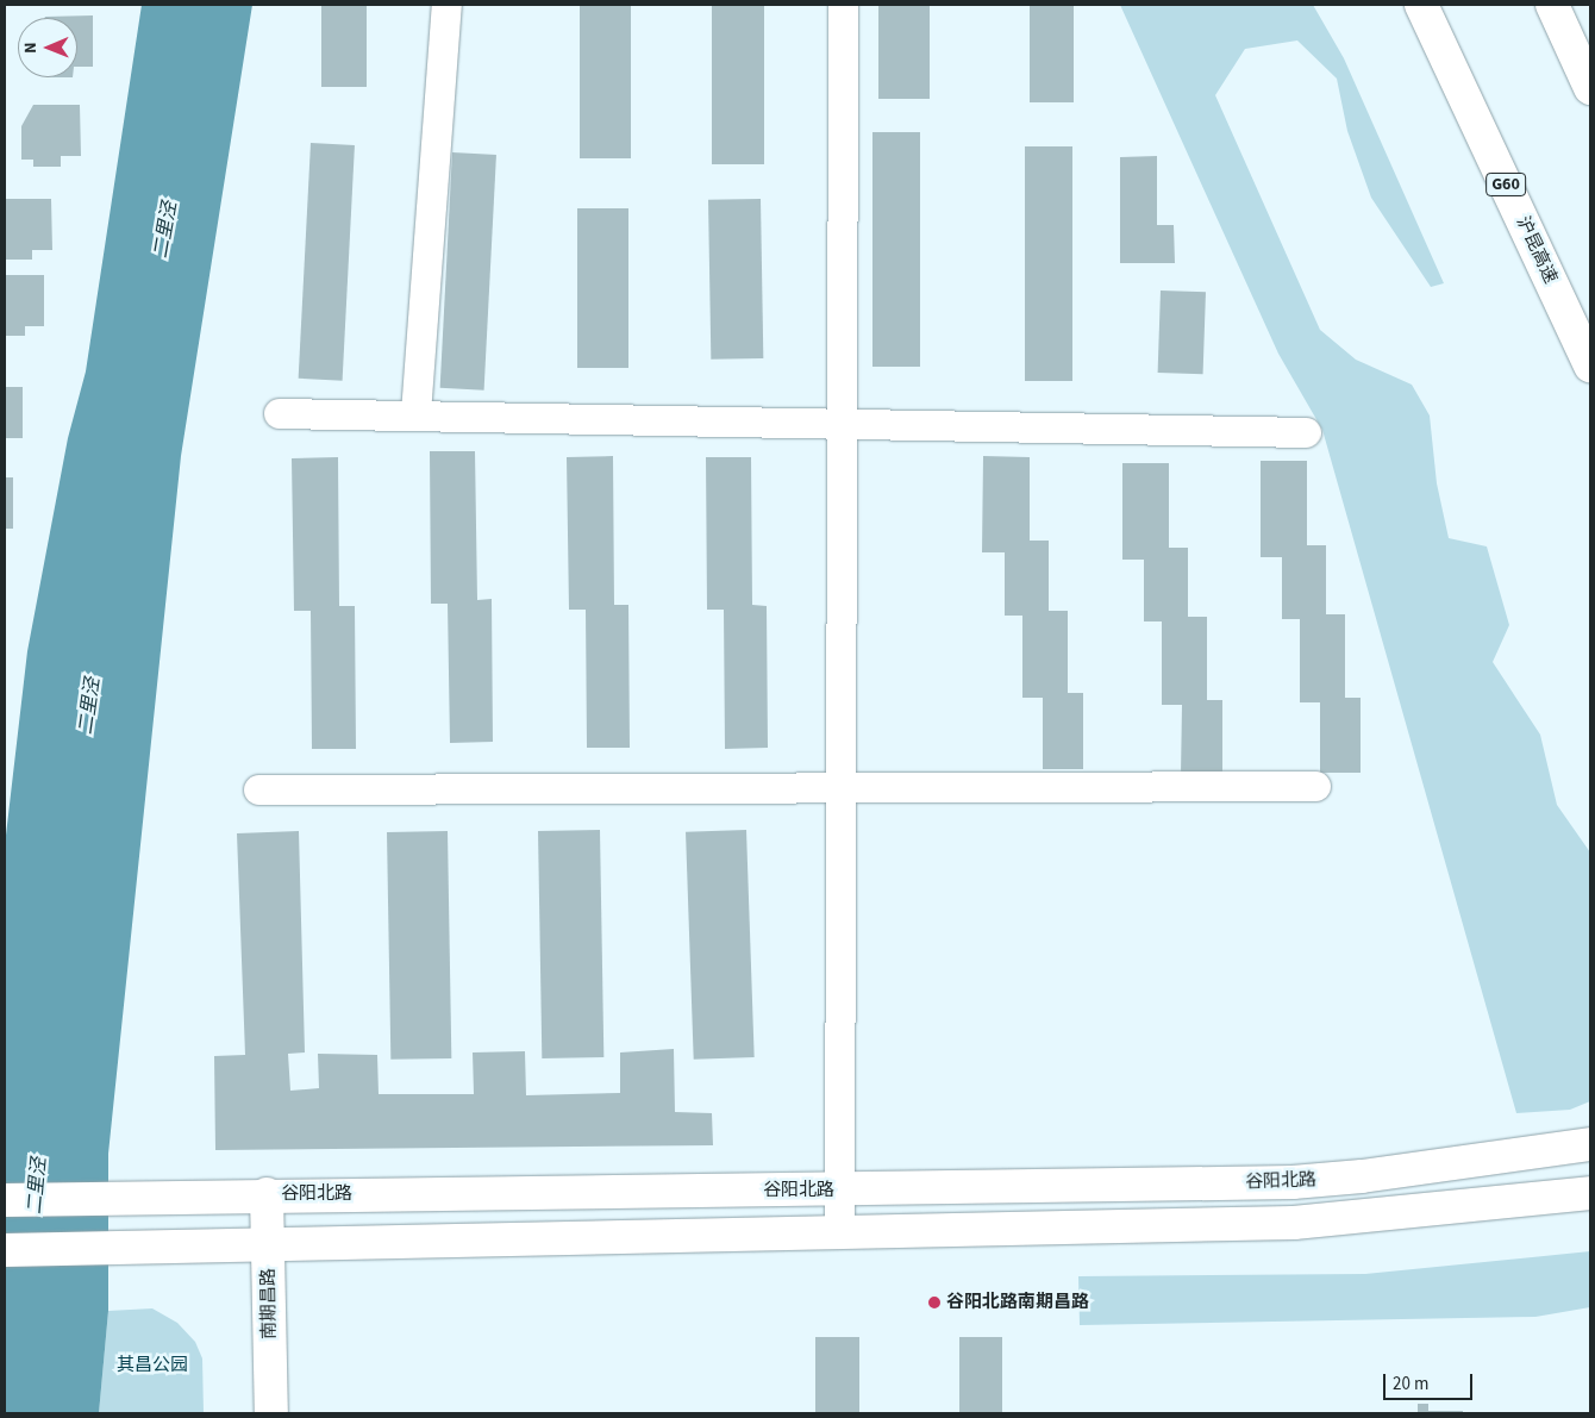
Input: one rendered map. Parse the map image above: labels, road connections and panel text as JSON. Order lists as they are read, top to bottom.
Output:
{
  "streets": {
    "main road": [
      "G60",
      "沪昆高速",
      "谷阳北路",
      "南期昌路"
    ]
  },
  "crossings": [
    ["谷阳北路", "南期昌路"]
  ],
  "water": ["二里泾"],
  "parks": ["其昌公园"],
  "places": ["谷阳北路南期昌路"],
  "scale_bar": "20 m",
  "north": "left"
}
